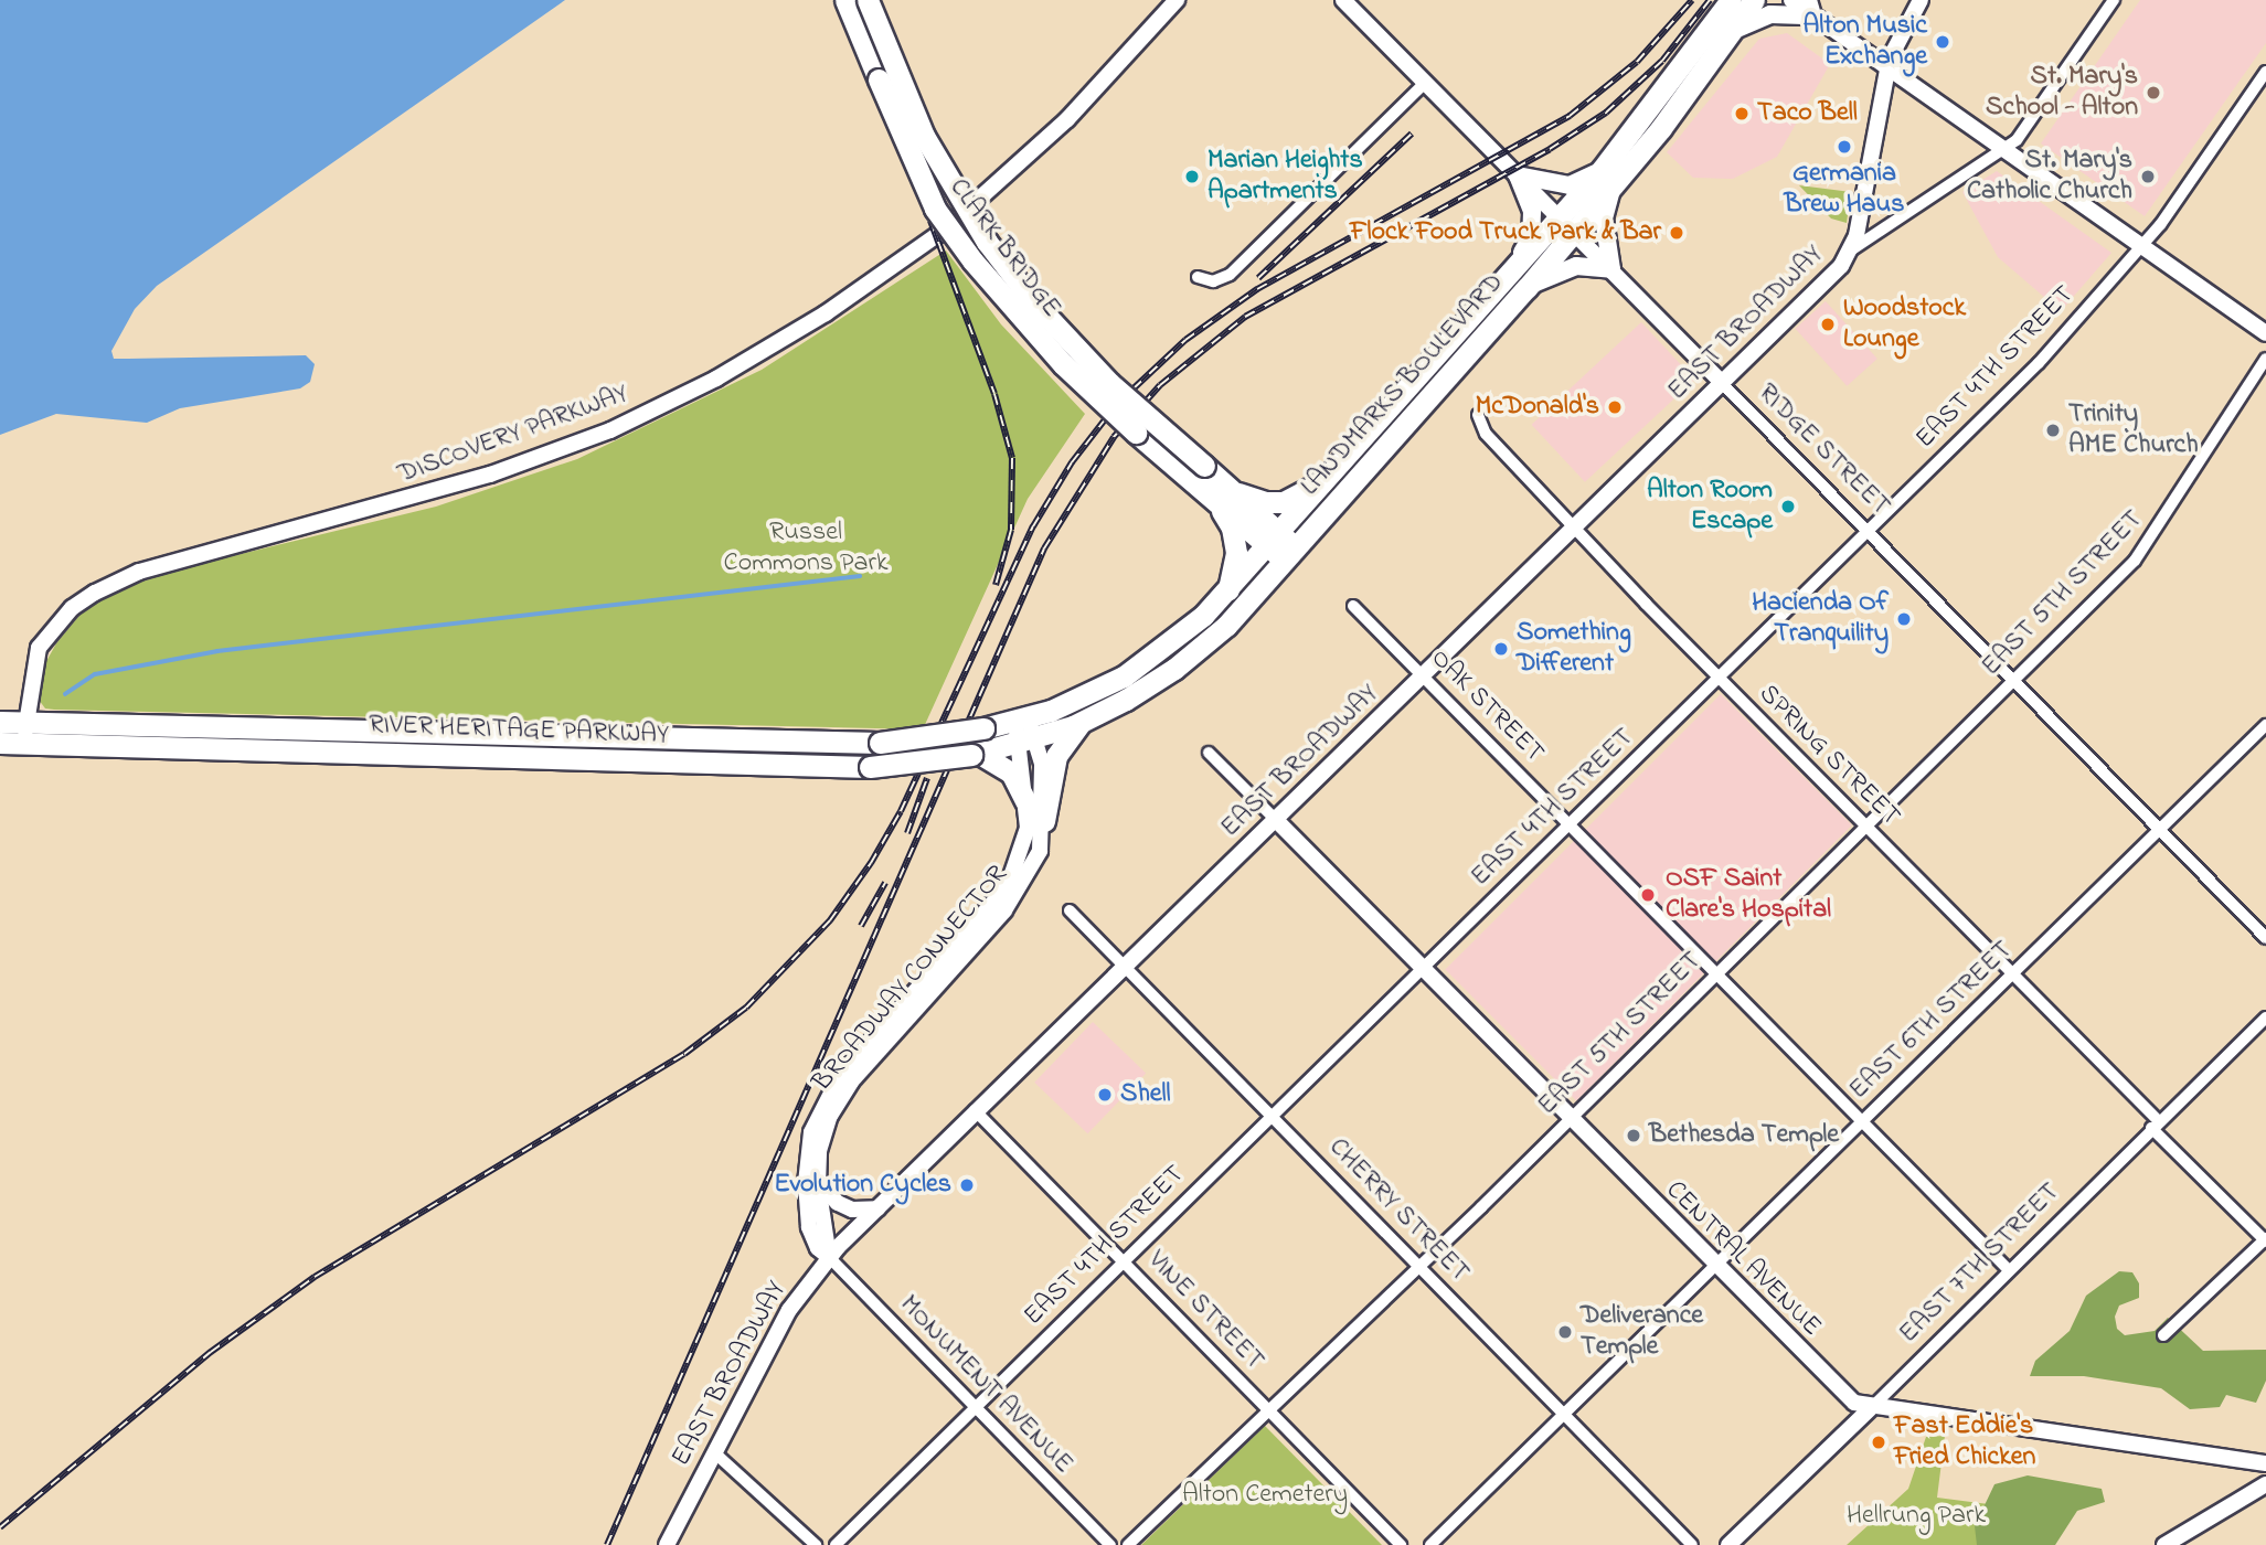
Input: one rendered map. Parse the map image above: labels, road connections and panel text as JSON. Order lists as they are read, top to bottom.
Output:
{
  "streets": {
    "highway": ["CLARK BRIDGE", "LANDMARKS BOULEVARD", "RIVER HERITAGE PARKWAY"],
    "street": [
      "EAST BROADWAY",
      "EAST 4TH STREET",
      "DISCOVERY PARKWAY",
      "RIDGE STREET",
      "EAST 5TH STREET",
      "OAK STREET",
      "SPRING STREET",
      "BROADWAY CONNECTOR",
      "EAST 6TH STREET",
      "CHERRY STREET",
      "CENTRAL AVENUE",
      "EAST 7TH STREET",
      "VINE STREET",
      "MONUMENT AVENUE"
    ]
  },
  "crossings": [
    ["EAST BROADWAY", "RIDGE STREET"],
    ["EAST BROADWAY", "OAK STREET"],
    ["EAST BROADWAY", "SPRING STREET"],
    ["EAST BROADWAY", "BROADWAY CONNECTOR"],
    ["EAST BROADWAY", "CHERRY STREET"],
    ["EAST BROADWAY", "CENTRAL AVENUE"],
    ["EAST BROADWAY", "VINE STREET"],
    ["EAST BROADWAY", "MONUMENT AVENUE"],
    ["EAST 4TH STREET", "RIDGE STREET"],
    ["EAST 4TH STREET", "OAK STREET"],
    ["EAST 4TH STREET", "SPRING STREET"],
    ["EAST 4TH STREET", "CHERRY STREET"],
    ["EAST 4TH STREET", "CENTRAL AVENUE"],
    ["EAST 4TH STREET", "VINE STREET"],
    ["EAST 4TH STREET", "MONUMENT AVENUE"],
    ["LANDMARKS BOULEVARD", "RIDGE STREET"],
    ["LANDMARKS BOULEVARD", "RIVER HERITAGE PARKWAY"],
    ["LANDMARKS BOULEVARD", "BROADWAY CONNECTOR"],
    ["DISCOVERY PARKWAY", "RIVER HERITAGE PARKWAY"],
    ["RIDGE STREET", "EAST 5TH STREET"],
    ["RIDGE STREET", "EAST 6TH STREET"],
    ["EAST 5TH STREET", "OAK STREET"],
    ["EAST 5TH STREET", "SPRING STREET"],
    ["EAST 5TH STREET", "CHERRY STREET"],
    ["EAST 5TH STREET", "CENTRAL AVENUE"],
    ["EAST 5TH STREET", "VINE STREET"],
    ["OAK STREET", "EAST 6TH STREET"],
    ["OAK STREET", "EAST 7TH STREET"],
    ["RIVER HERITAGE PARKWAY", "BROADWAY CONNECTOR"],
    ["SPRING STREET", "EAST 6TH STREET"],
    ["SPRING STREET", "EAST 7TH STREET"],
    ["BROADWAY CONNECTOR", "MONUMENT AVENUE"],
    ["EAST 6TH STREET", "CHERRY STREET"],
    ["EAST 6TH STREET", "CENTRAL AVENUE"],
    ["CENTRAL AVENUE", "EAST 7TH STREET"]
  ],
  "parks": ["Russel Commons Park", "Alton Cemetery", "Hellrung Park"],
  "places": [
    "Alton Music Exchange",
    "St. Mary's School - Alton",
    "Taco Bell",
    "Germania Brew Haus",
    "Marian Heights Apartments",
    "St. Mary's Catholic Church",
    "Flock Food Truck Park & Bar",
    "Woodstock Lounge",
    "McDonald's",
    "Trinity AME Church",
    "Alton Room Escape",
    "Hacienda Of Tranquility",
    "Something Different",
    "OSF Saint Clare's Hospital",
    "Shell",
    "Bethesda Temple",
    "Evolution Cycles",
    "Deliverance Temple",
    "Fast Eddie's Fried Chicken"
  ]
}
